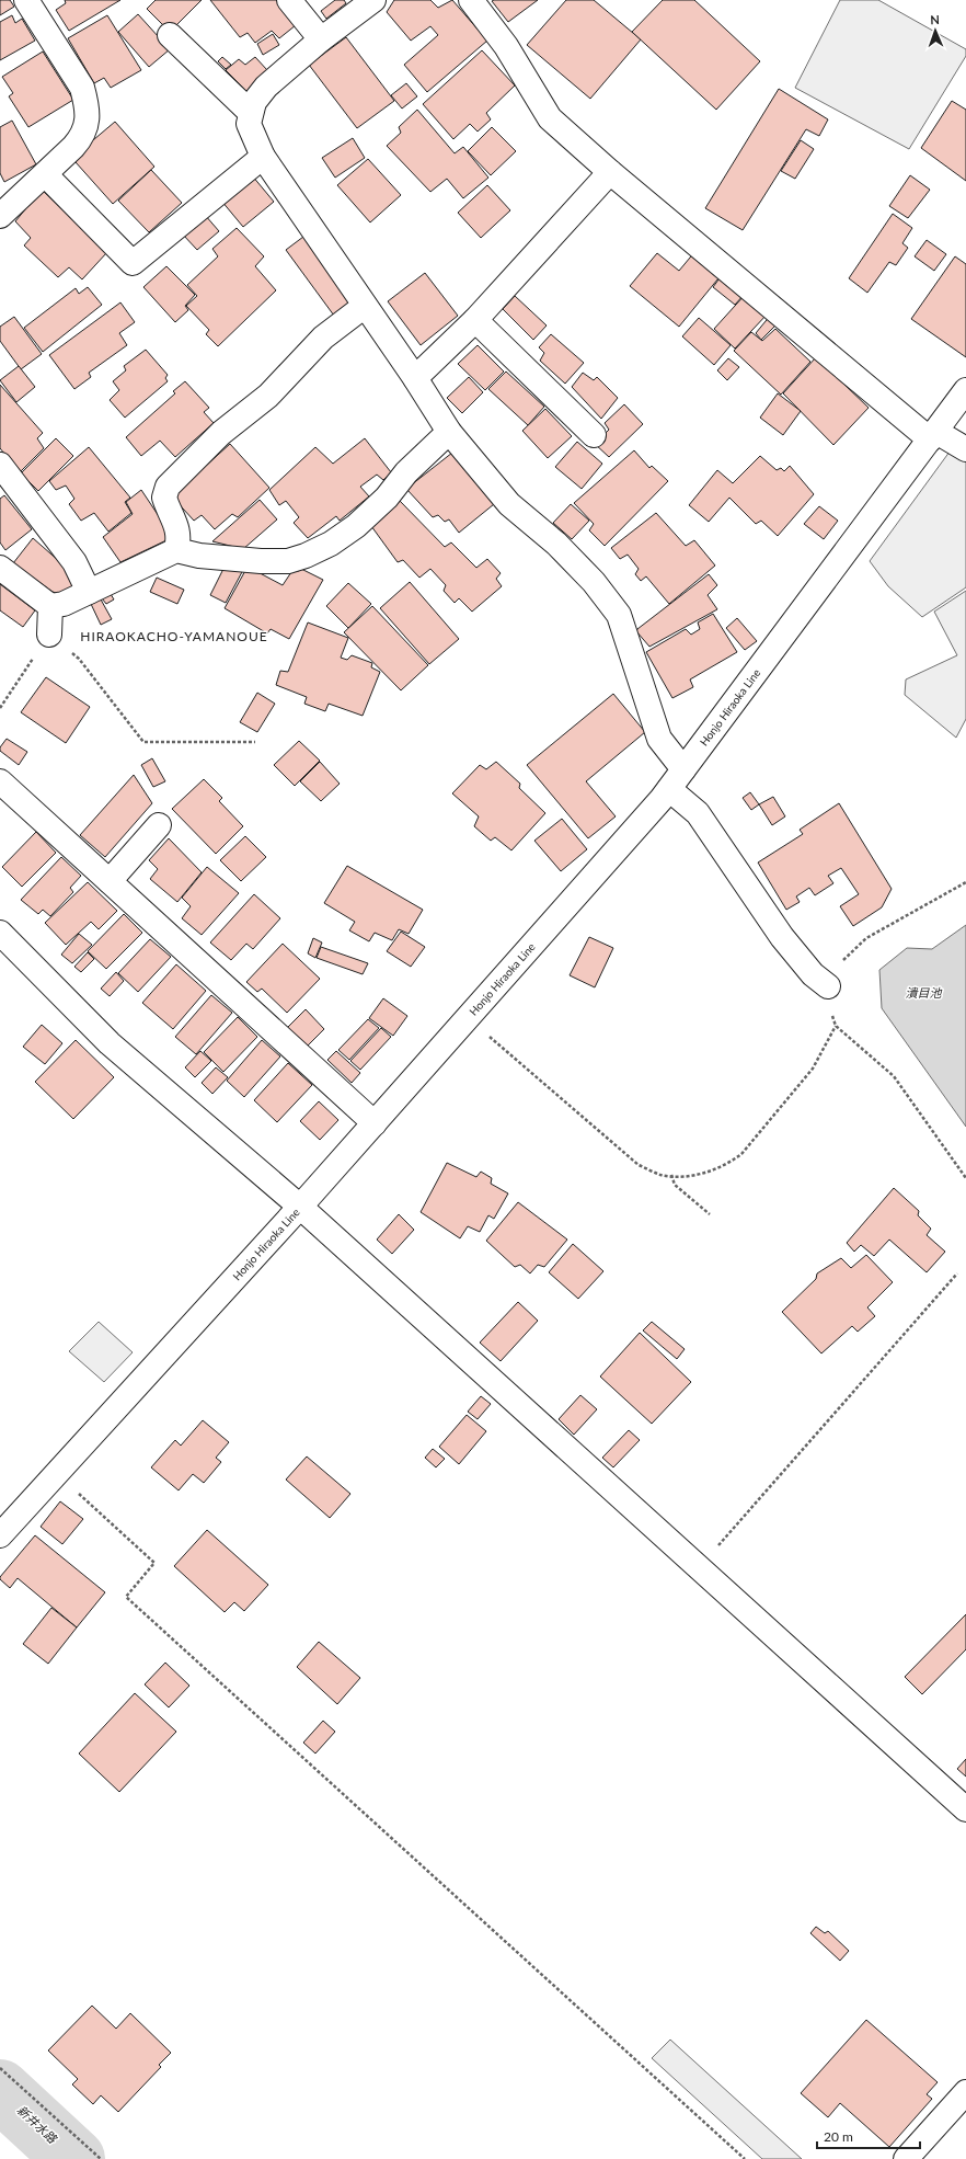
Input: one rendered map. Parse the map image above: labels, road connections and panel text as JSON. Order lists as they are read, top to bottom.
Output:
{
  "streets": {
    "street": ["Honjo Hiraoka Line"]
  },
  "districts": ["HIRAOKACHO-YAMANOUE"],
  "water": ["潰目池", "新井水路"],
  "scale_bar": "20 m",
  "north": "top"
}
